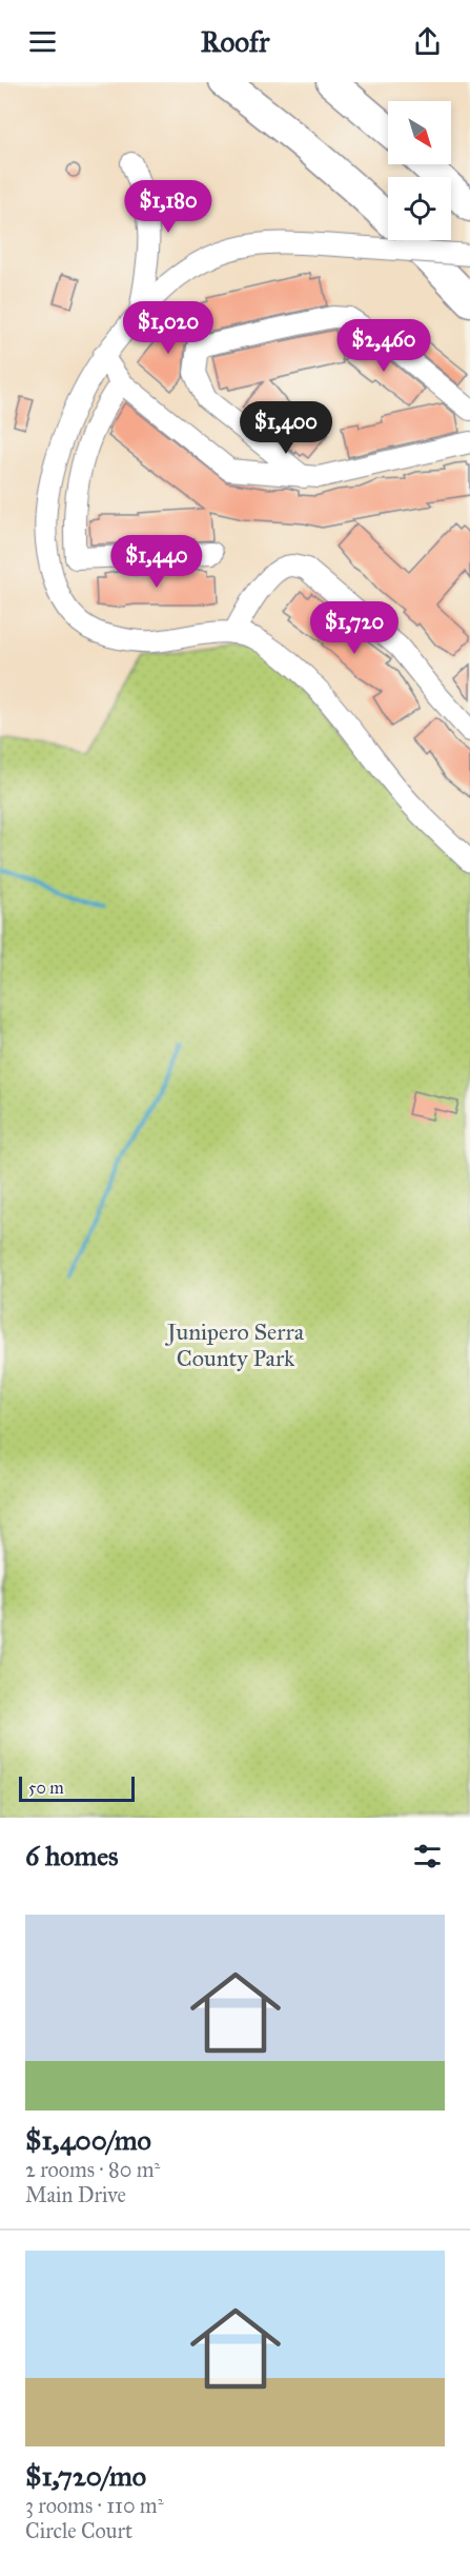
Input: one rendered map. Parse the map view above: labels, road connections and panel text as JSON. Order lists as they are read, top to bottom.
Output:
{
  "parks": ["Junipero Serra County Park"],
  "scale_bar": "50 m",
  "north": "bottom right",
  "page": {
    "header": "Roofr",
    "price": [
      "$1,180",
      "$1,020",
      "$2,460",
      "$1,400",
      "$1,440",
      "$1,720"
    ],
    "scale": "50 m",
    "heading": "6 homes",
    "list": [
      {
        "name": "$1,400/mo",
        "note": "2 rooms · 80 m² · Main Drive"
      },
      {
        "name": "$1,720/mo",
        "note": "3 rooms · 110 m² · Circle Court"
      }
    ]
  }
}
